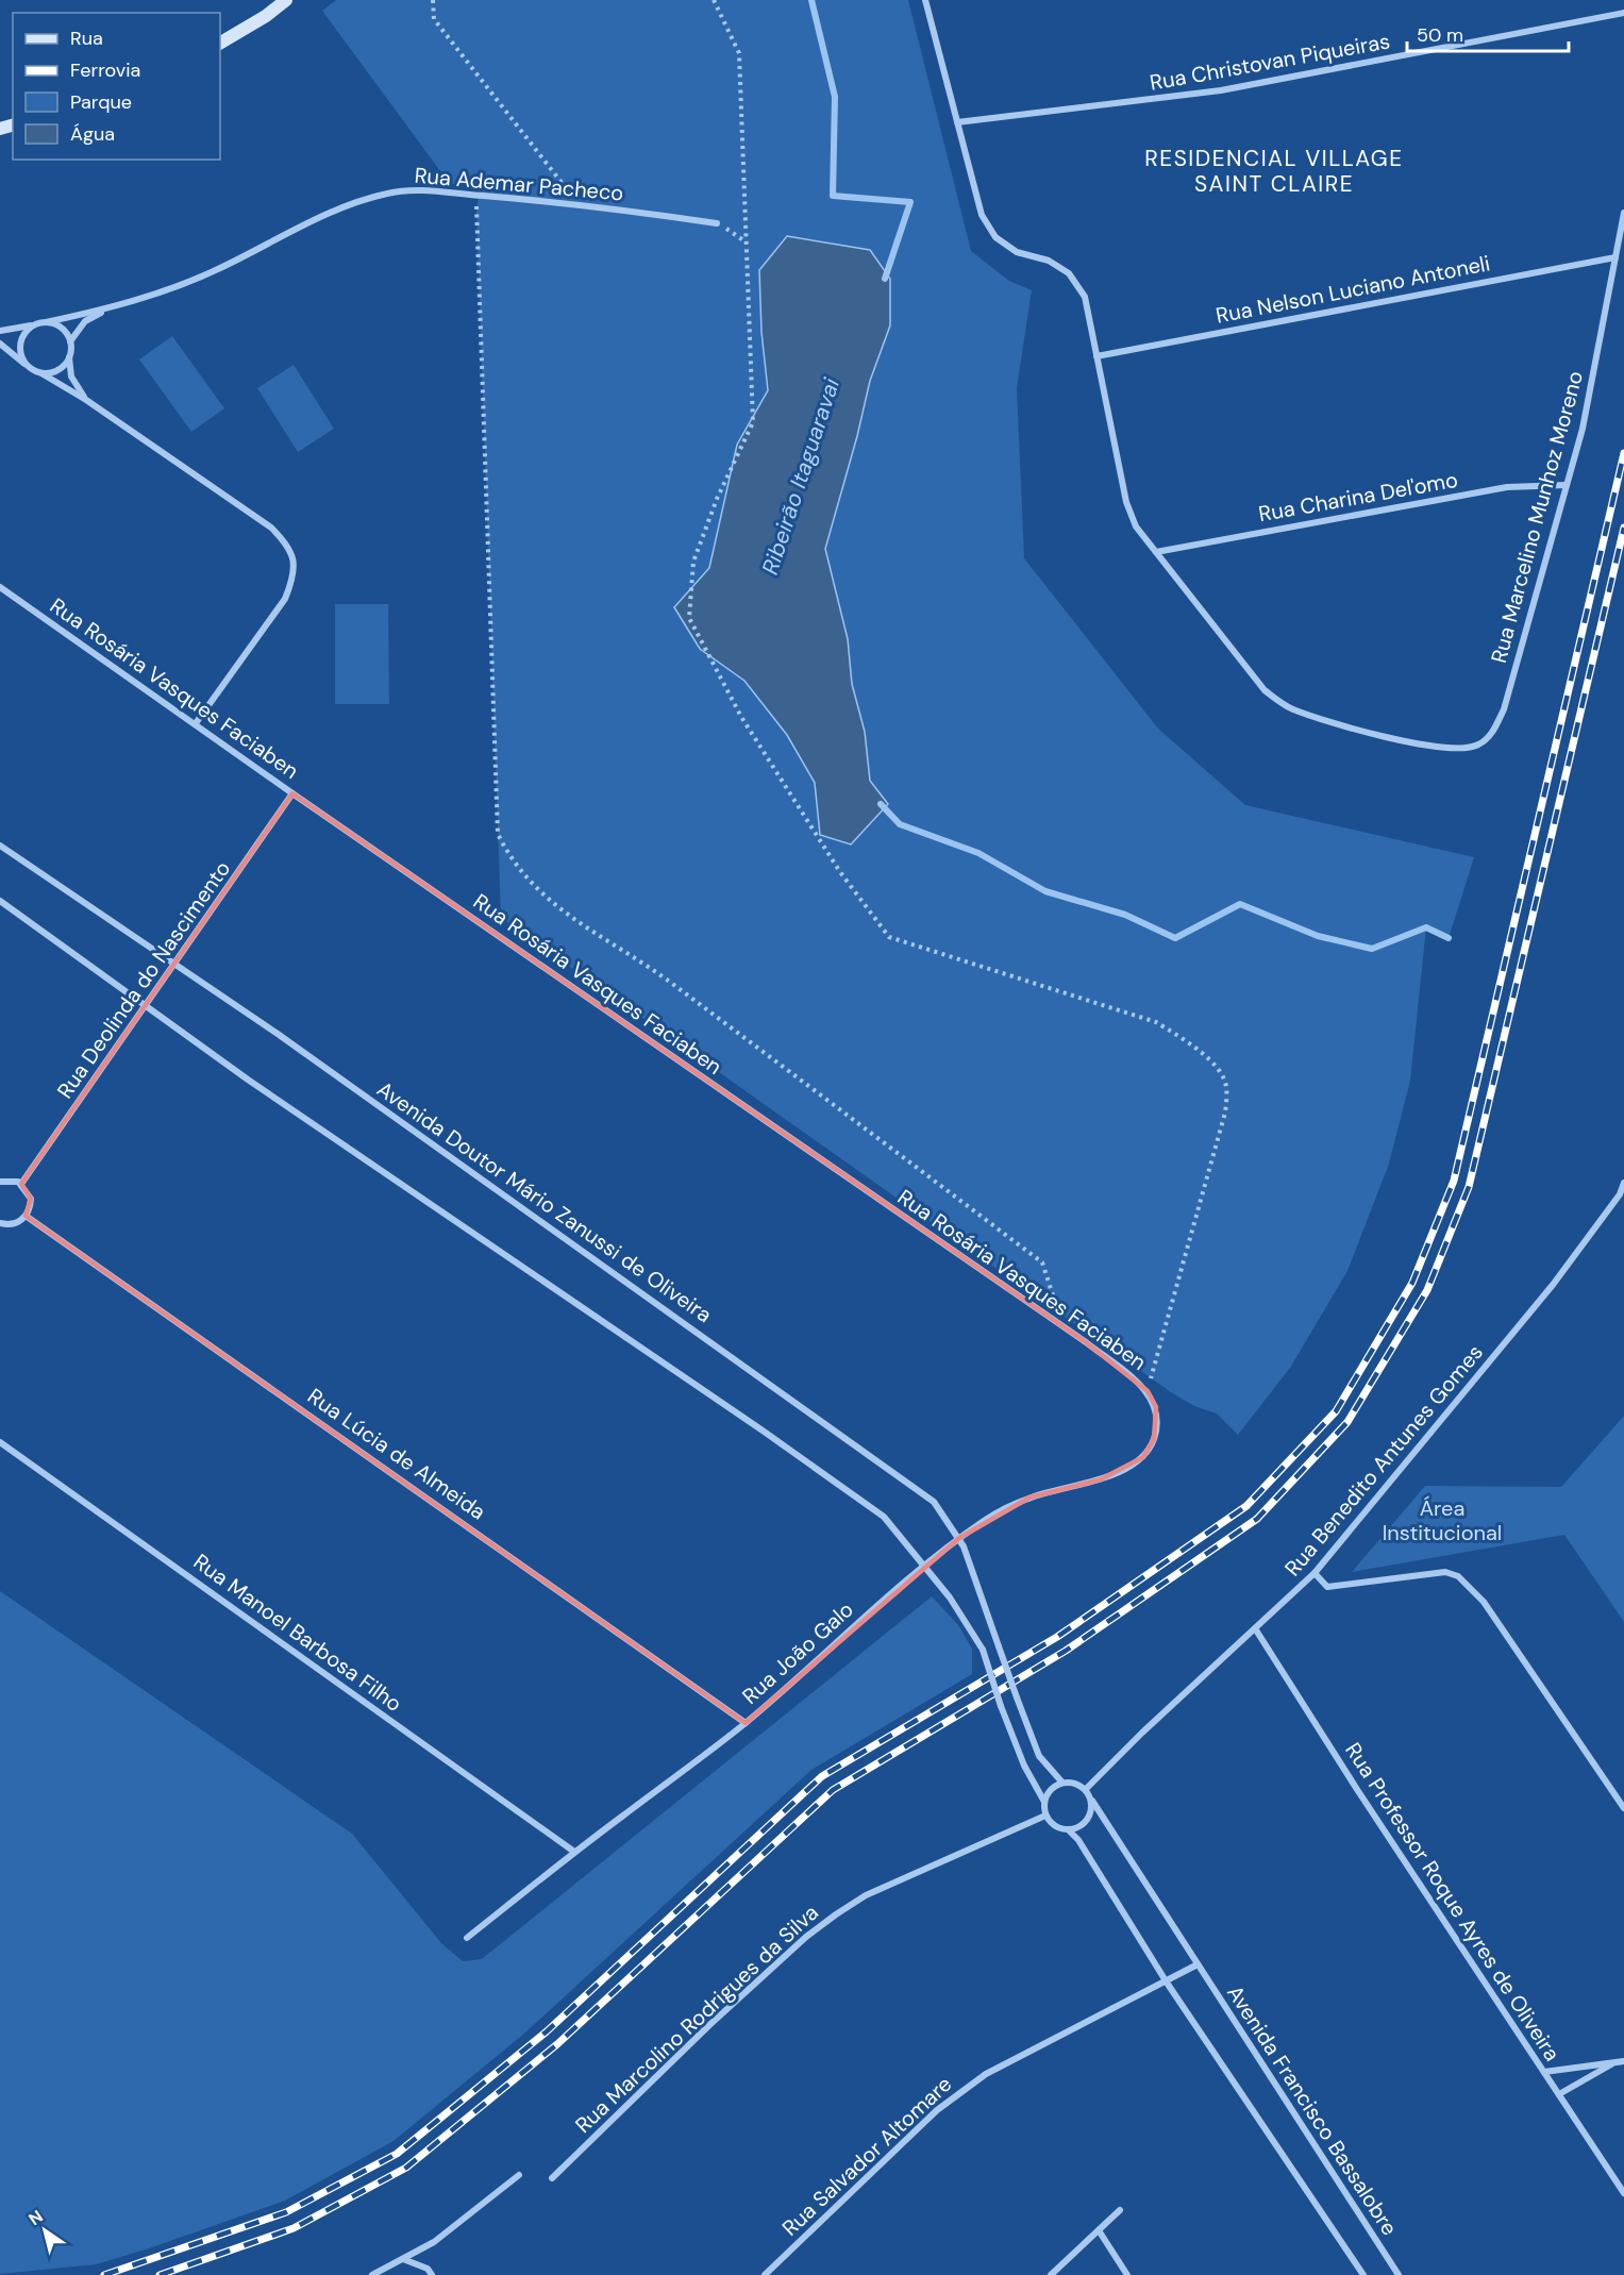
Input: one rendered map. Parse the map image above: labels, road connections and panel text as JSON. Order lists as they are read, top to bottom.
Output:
{
  "streets": {
    "street": [
      "Rua Christovan Piqueiras",
      "Rua Ademar Pacheco",
      "Rua Nelson Luciano Antoneli",
      "Rua Charina Del'omo",
      "Rua Marcelino Munhoz Moreno",
      "Rua Rosária Vasques Faciaben",
      "Rua Deolinda do Nascimento",
      "Avenida Doutor Mário Zanussi de Oliveira",
      "Rua Lúcia de Almeida",
      "Rua Benedito Antunes Gomes",
      "Rua Manoel Barbosa Filho",
      "Rua João Galo",
      "Rua Professor Roque Ayres de Oliveira",
      "Rua Marcolino Rodrigues da Silva",
      "Avenida Francisco Bassalobre",
      "Rua Salvador Altomare"
    ]
  },
  "crossings": [
    ["Rua Nelson Luciano Antoneli", "Rua Marcelino Munhoz Moreno"],
    ["Rua Charina Del'omo", "Rua Marcelino Munhoz Moreno"],
    ["Rua Rosária Vasques Faciaben", "Rua Deolinda do Nascimento"],
    ["Rua Rosária Vasques Faciaben", "Rua João Galo"],
    ["Rua Deolinda do Nascimento", "Avenida Doutor Mário Zanussi de Oliveira"],
    ["Avenida Doutor Mário Zanussi de Oliveira", "Rua Benedito Antunes Gomes"],
    ["Avenida Doutor Mário Zanussi de Oliveira", "Rua João Galo"],
    ["Avenida Doutor Mário Zanussi de Oliveira", "Rua Marcolino Rodrigues da Silva"],
    ["Avenida Doutor Mário Zanussi de Oliveira", "Avenida Francisco Bassalobre"],
    ["Rua Lúcia de Almeida", "Rua João Galo"],
    ["Rua Benedito Antunes Gomes", "Rua Professor Roque Ayres de Oliveira"],
    ["Rua Benedito Antunes Gomes", "Rua Marcolino Rodrigues da Silva"],
    ["Rua Benedito Antunes Gomes", "Avenida Francisco Bassalobre"],
    ["Rua Manoel Barbosa Filho", "Rua João Galo"],
    ["Rua Marcolino Rodrigues da Silva", "Avenida Francisco Bassalobre"]
  ],
  "districts": ["RESIDENCIAL VILLAGE SAINT CLAIRE"],
  "water": ["Ribeirão Itaguaravai"],
  "parks": ["Área Institucional"],
  "legend": [
    "Rua",
    "Ferrovia",
    "Parque",
    "Água"
  ],
  "scale_bar": "50 m",
  "north": "top left"
}
